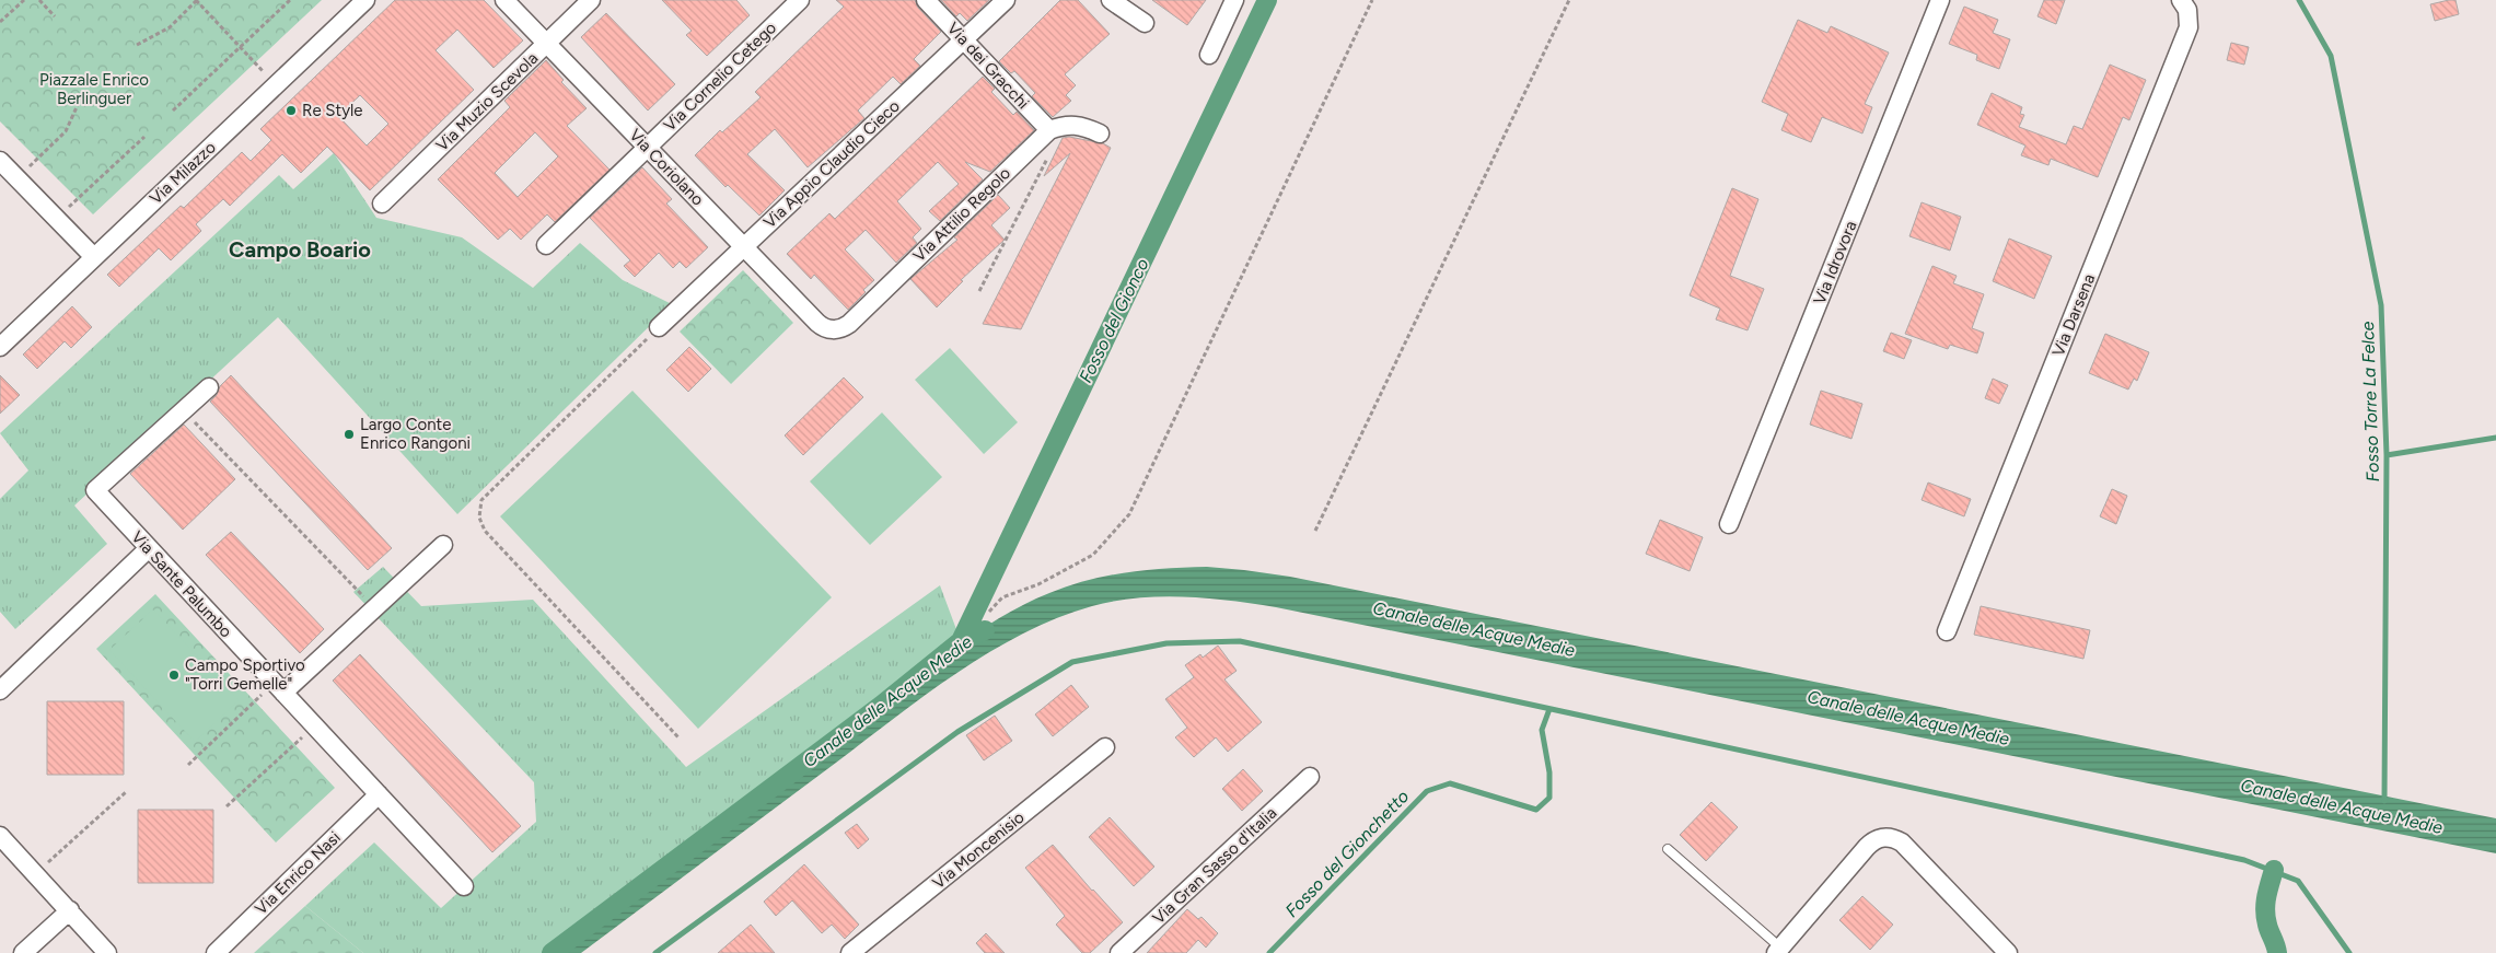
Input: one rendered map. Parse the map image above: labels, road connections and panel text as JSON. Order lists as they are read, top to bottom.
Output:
{
  "streets": {
    "street": [
      "Via dei Gracchi",
      "Via Cornelio Cetego",
      "Via Muzio Scevola",
      "Via Appio Claudio Cieco",
      "Via Coriolano",
      "Via Milazzo",
      "Via Attilio Regolo",
      "Via Idrovora",
      "Via Darsena",
      "Via Sante Palumbo",
      "Via Moncenisio",
      "Via Gran Sasso d'Italia",
      "Via Enrico Nasi"
    ]
  },
  "crossings": [
    ["Via dei Gracchi", "Via Appio Claudio Cieco"],
    ["Via dei Gracchi", "Via Attilio Regolo"],
    ["Via Cornelio Cetego", "Via Coriolano"],
    ["Via Muzio Scevola", "Via Coriolano"],
    ["Via Appio Claudio Cieco", "Via Coriolano"],
    ["Via Coriolano", "Via Attilio Regolo"],
    ["Via Sante Palumbo", "Via Enrico Nasi"]
  ],
  "districts": ["Campo Boario"],
  "water": [
    "Fosso del Gionco",
    "Fosso Torre La Felce",
    "Canale delle Acque Medie",
    "Fosso del Gionchetto"
  ],
  "parks": ["Piazzale Enrico Berlinguer"],
  "places": ["Re Style", "Largo Conte Enrico Rangoni", "Campo Sportivo \"Torri Gemelle\""]
}
